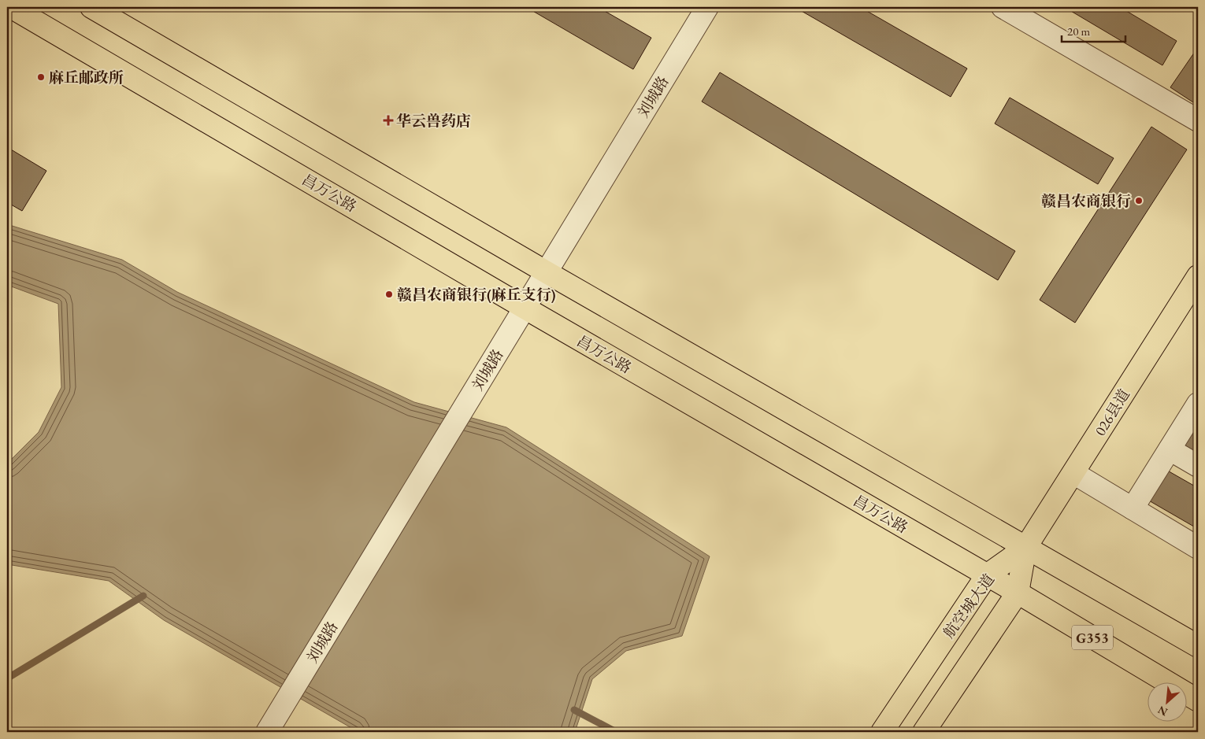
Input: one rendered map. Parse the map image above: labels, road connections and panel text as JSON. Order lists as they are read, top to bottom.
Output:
{
  "streets": {
    "main road": [
      "昌万公路",
      "026县道",
      "航空城大道",
      "G353"
    ],
    "street": ["刘城路"]
  },
  "crossings": [
    ["刘城路", "昌万公路"],
    ["昌万公路", "航空城大道"],
    ["026县道", "航空城大道"]
  ],
  "places": {
    "other": ["麻丘邮政所", "赣昌农商银行", "赣昌农商银行(麻丘支行)"],
    "health": ["华云兽药店"]
  },
  "scale_bar": "20 m",
  "north": "bottom left"
}
